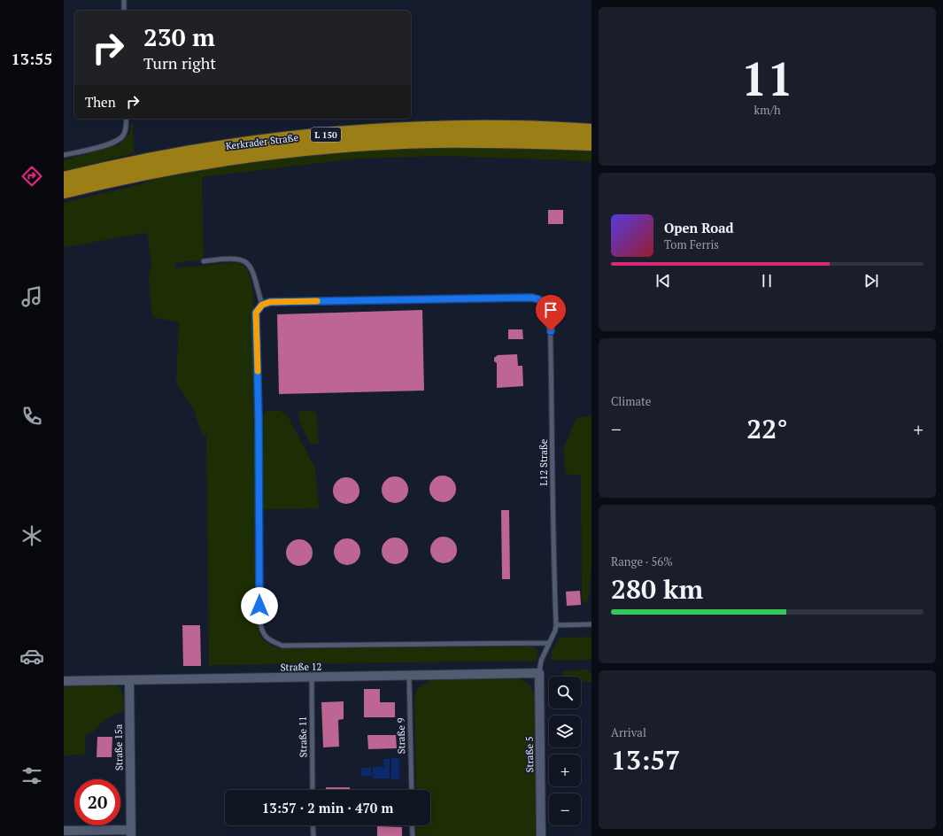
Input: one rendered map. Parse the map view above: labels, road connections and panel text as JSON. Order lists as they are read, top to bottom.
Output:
{
  "streets": {
    "highway": ["L 150", "Kerkrader Straße"],
    "street": ["Straße 12", "Straße 15a", "Straße 5"],
    "lane": ["L12 Straße", "Straße 9", "Straße 11"]
  },
  "crossings": [
    ["Straße 12", "Straße 9"],
    ["Straße 12", "Straße 11"],
    ["Straße 12", "Straße 15a"],
    ["Straße 12", "Straße 5"]
  ],
  "page": {
    "tabs": "13:55",
    "tile": [
      ["11", "km/h"],
      "Climate",
      ["Range · 56%", "280 km"],
      ["Arrival", "13:57"]
    ],
    "turn": ["230 m", "Turn right"],
    "then": "Then",
    "song": ["Open Road", "Tom Ferris"],
    "heat": ["−", "22°", "+"],
    "map_buttons": ["+", "−"],
    "limit": "20",
    "trip": "13:57 · 2 min · 470 m"
  }
}
